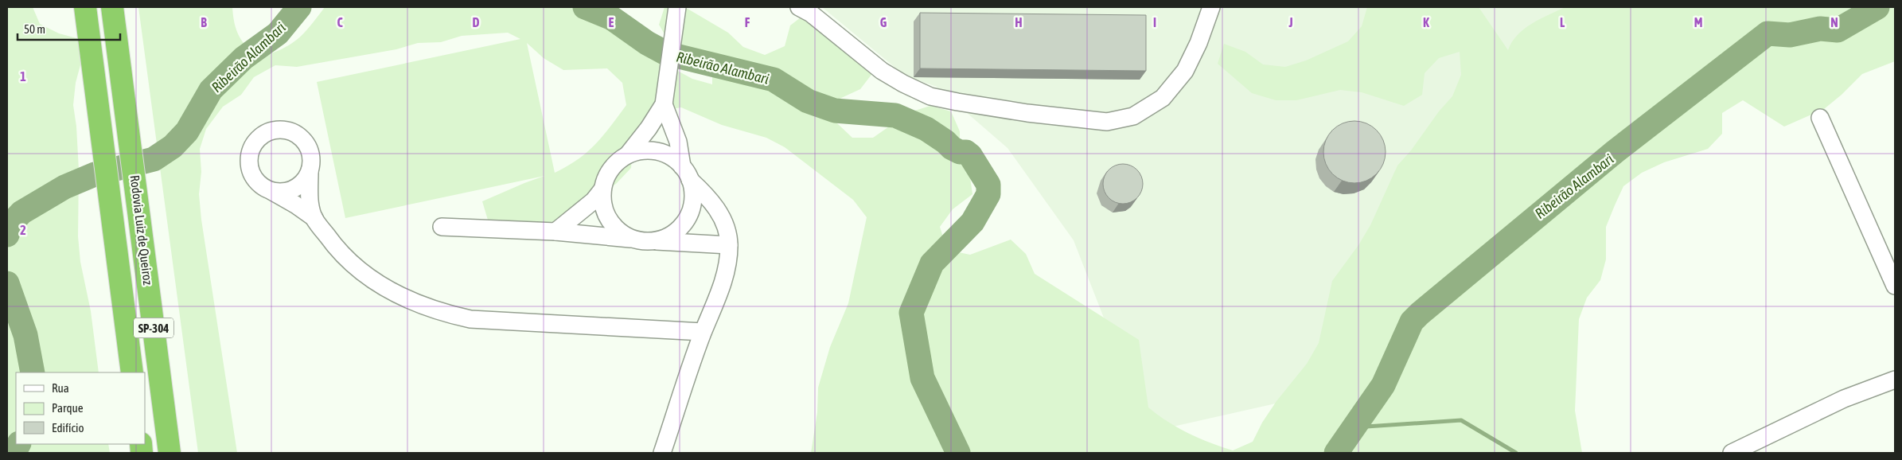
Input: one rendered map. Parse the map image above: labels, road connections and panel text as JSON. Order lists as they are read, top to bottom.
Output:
{
  "streets": {
    "highway": ["Rodovia Luiz de Queiroz", "SP-304"]
  },
  "water": ["Ribeirão Alambari"],
  "legend": ["Rua", "Parque", "Edifício"],
  "scale_bar": "50 m",
  "grid": {
    "columns": [
      "B",
      "C",
      "D",
      "E",
      "F",
      "G",
      "H",
      "I",
      "J",
      "K",
      "L",
      "M",
      "N"
    ],
    "rows": ["1", "2"]
  }
}
